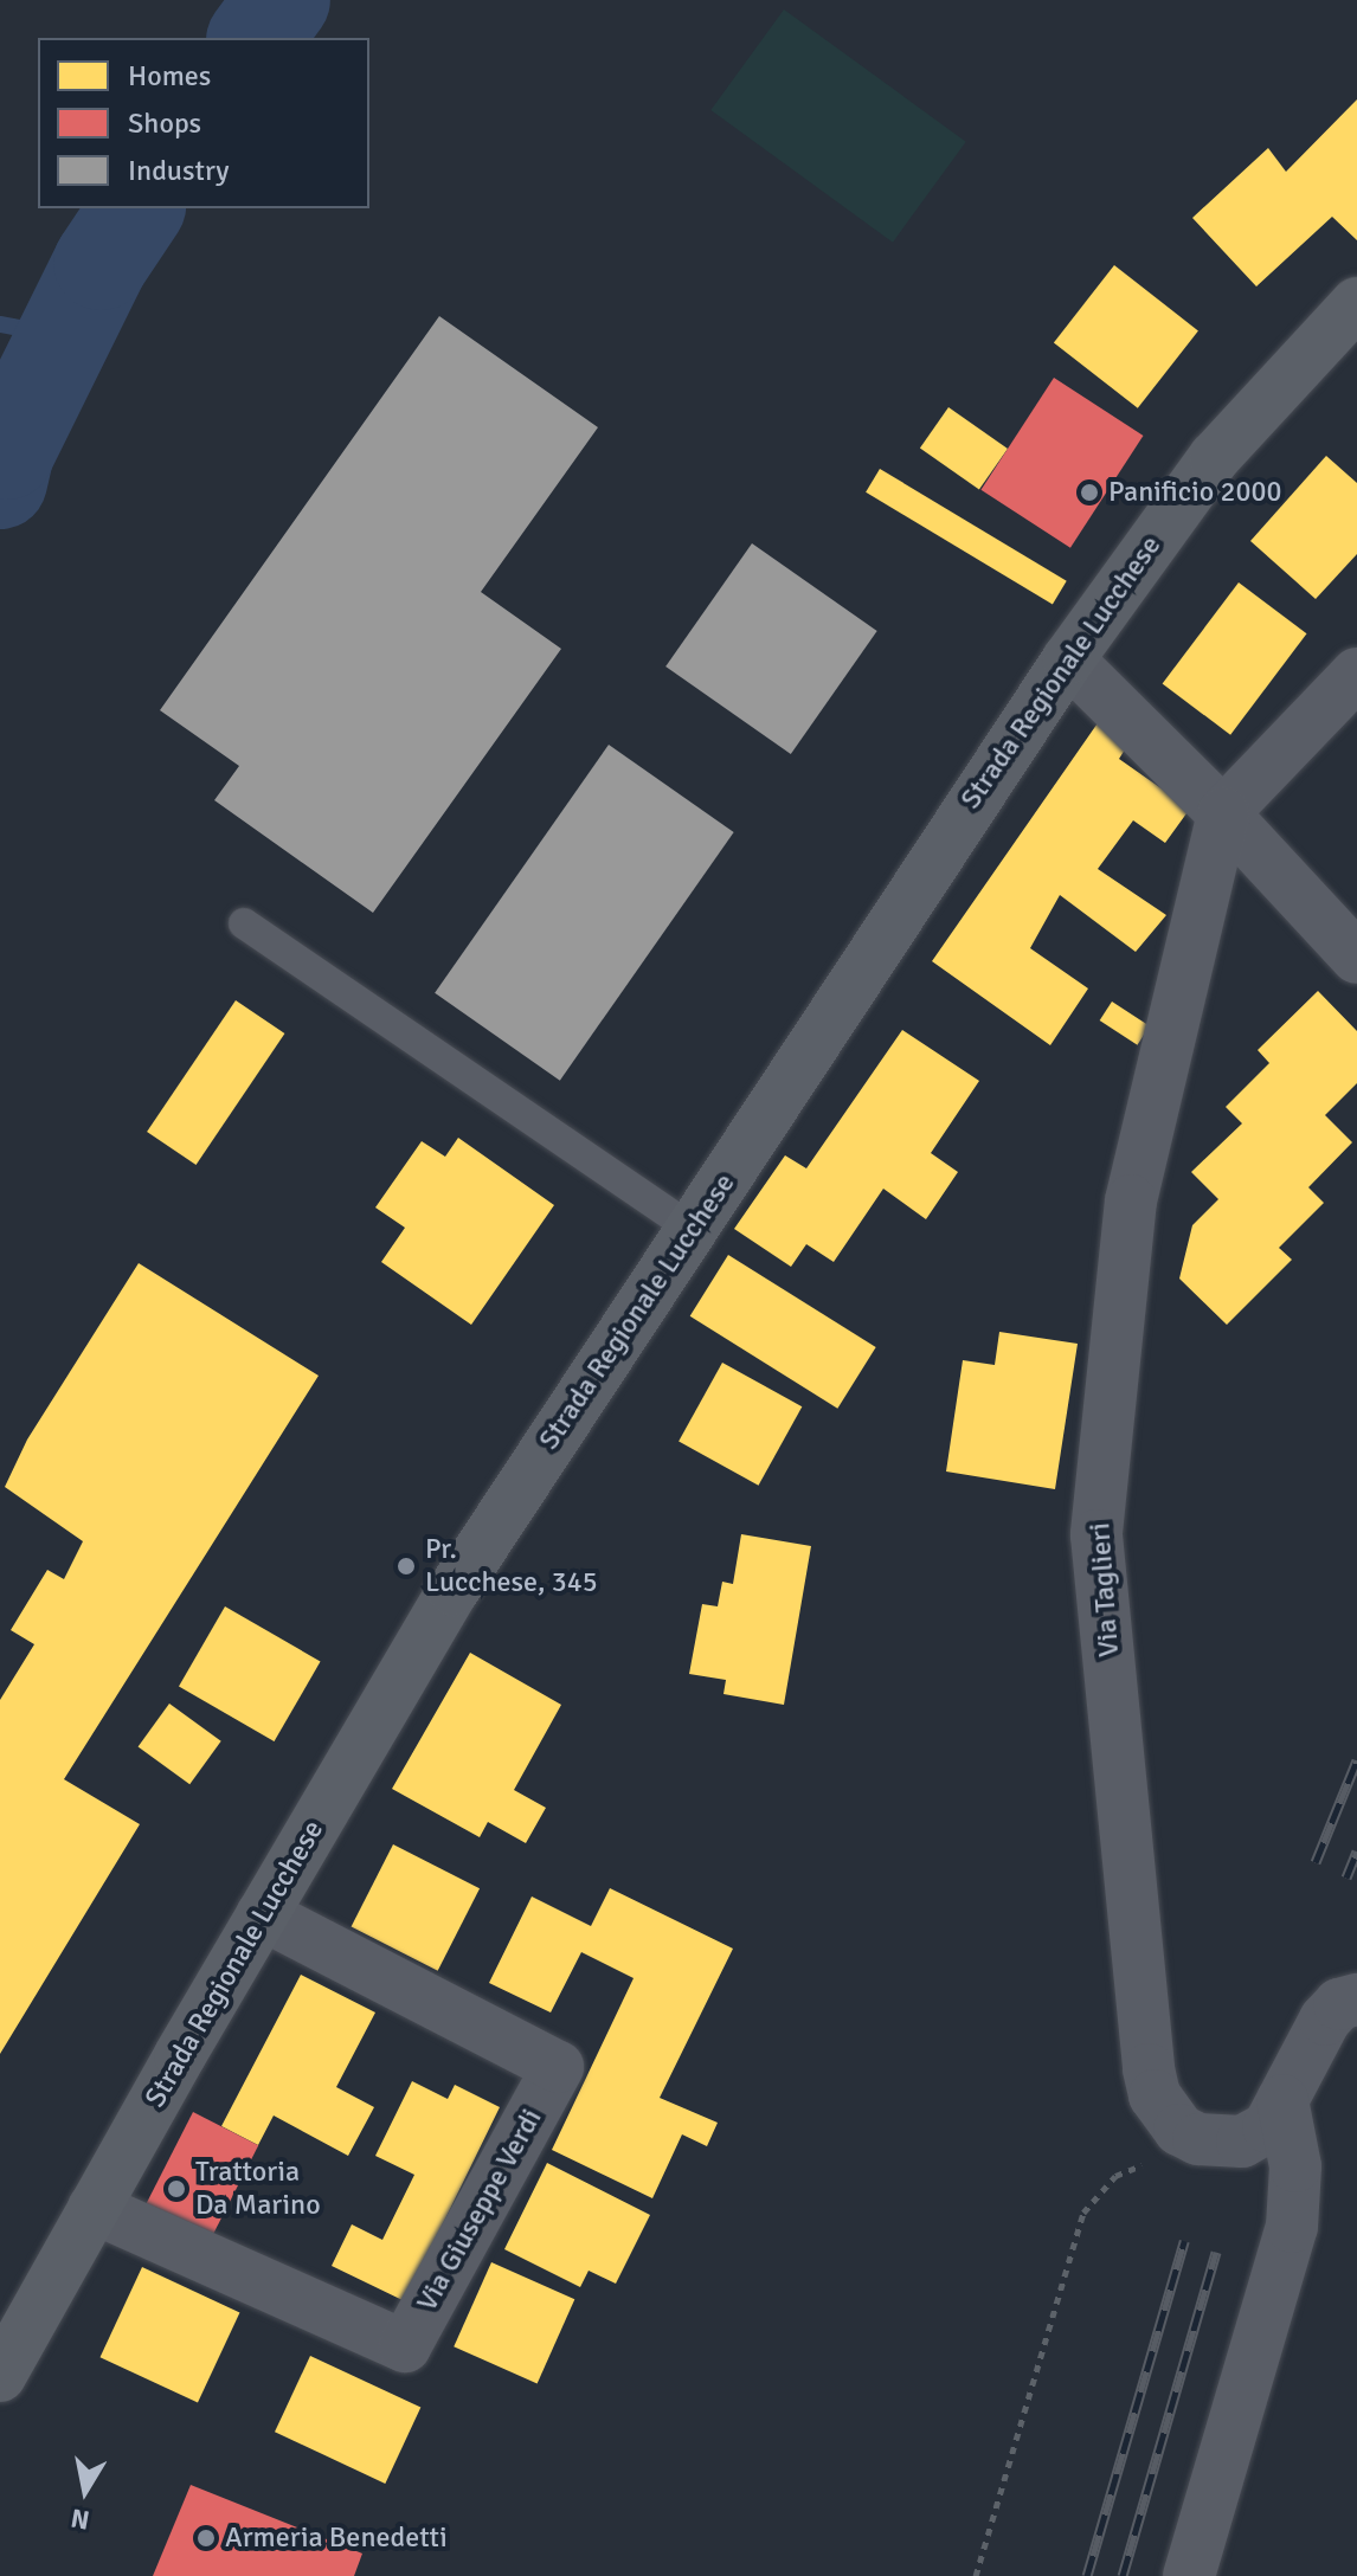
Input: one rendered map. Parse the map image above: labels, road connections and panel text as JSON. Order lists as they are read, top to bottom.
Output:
{
  "streets": {
    "main road": ["Strada Regionale Lucchese"],
    "street": ["Via Taglieri", "Via Giuseppe Verdi"]
  },
  "crossings": [
    ["Strada Regionale Lucchese", "Via Giuseppe Verdi"]
  ],
  "places": [
    "Panificio 2000",
    "Pr. Lucchese, 345",
    "Trattoria Da Marino",
    "Armeria Benedetti"
  ],
  "legend": ["Homes", "Shops", "Industry"],
  "north": "bottom"
}
